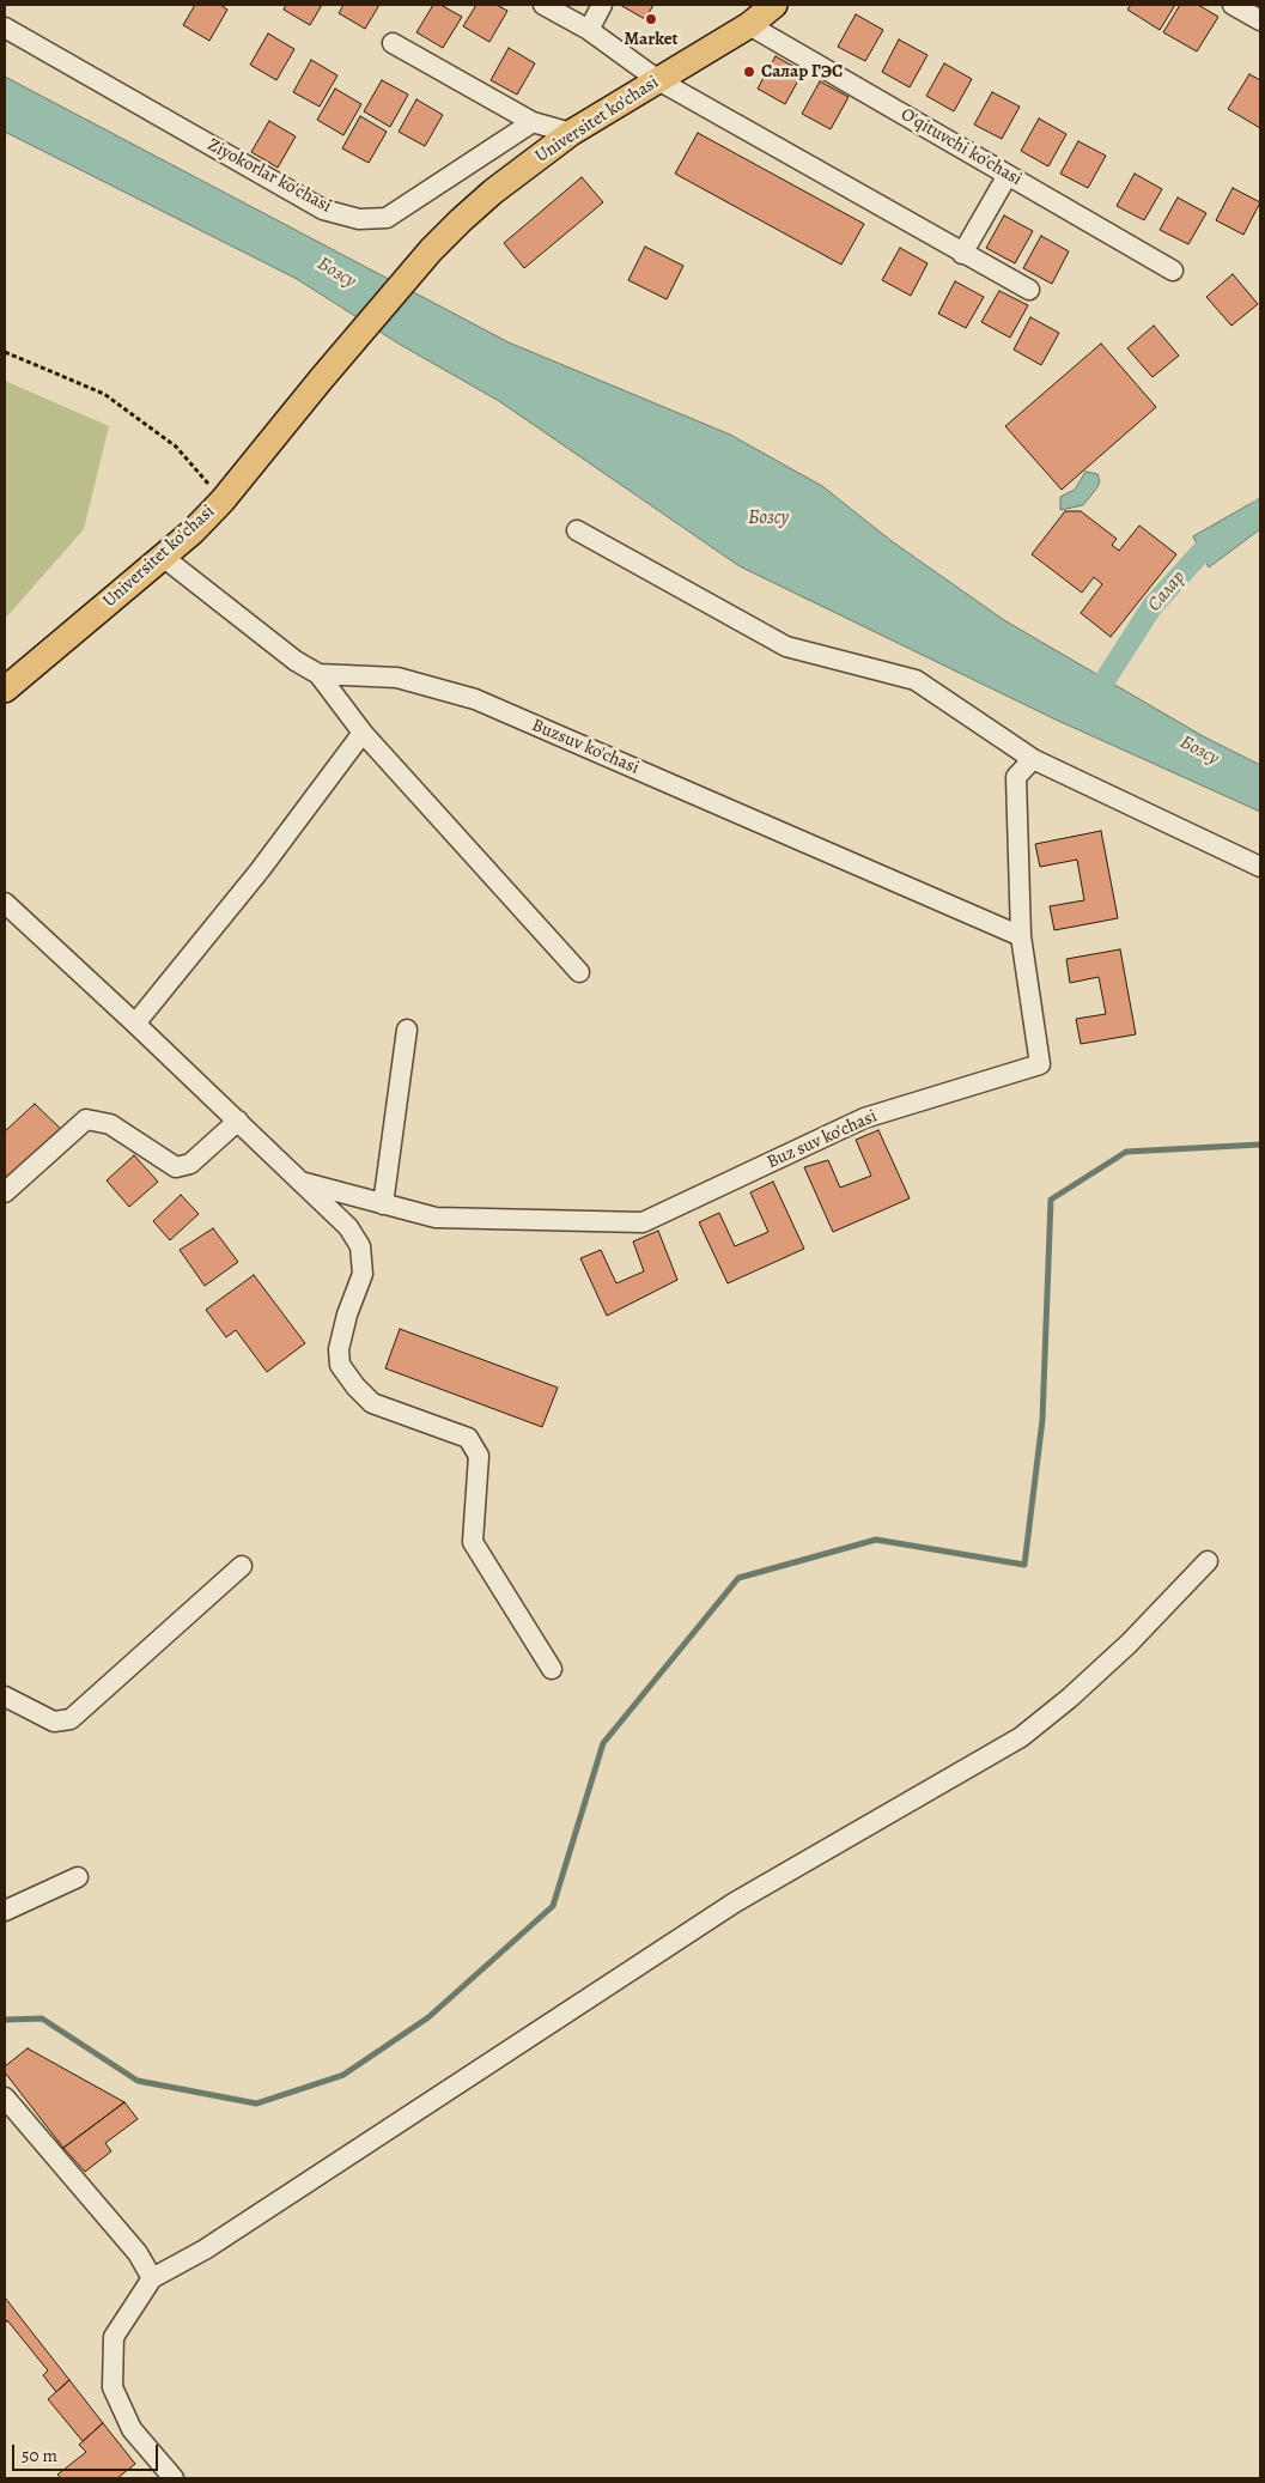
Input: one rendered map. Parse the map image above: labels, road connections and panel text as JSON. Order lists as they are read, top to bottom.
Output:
{
  "streets": {
    "main road": ["Universitet ko'chasi"],
    "street": [
      "O'qituvchi ko'chasi",
      "Ziyokorlar ko'chasi",
      "Buzsuv ko'chasi",
      "Buz suv ko'chasi"
    ]
  },
  "crossings": [
    ["Universitet ko'chasi", "O'qituvchi ko'chasi"],
    ["Buzsuv ko'chasi", "Buz suv ko'chasi"]
  ],
  "water": ["Бозсу", "Салар"],
  "places": ["Market", "Салар ГЭС"],
  "scale_bar": "50 m"
}
